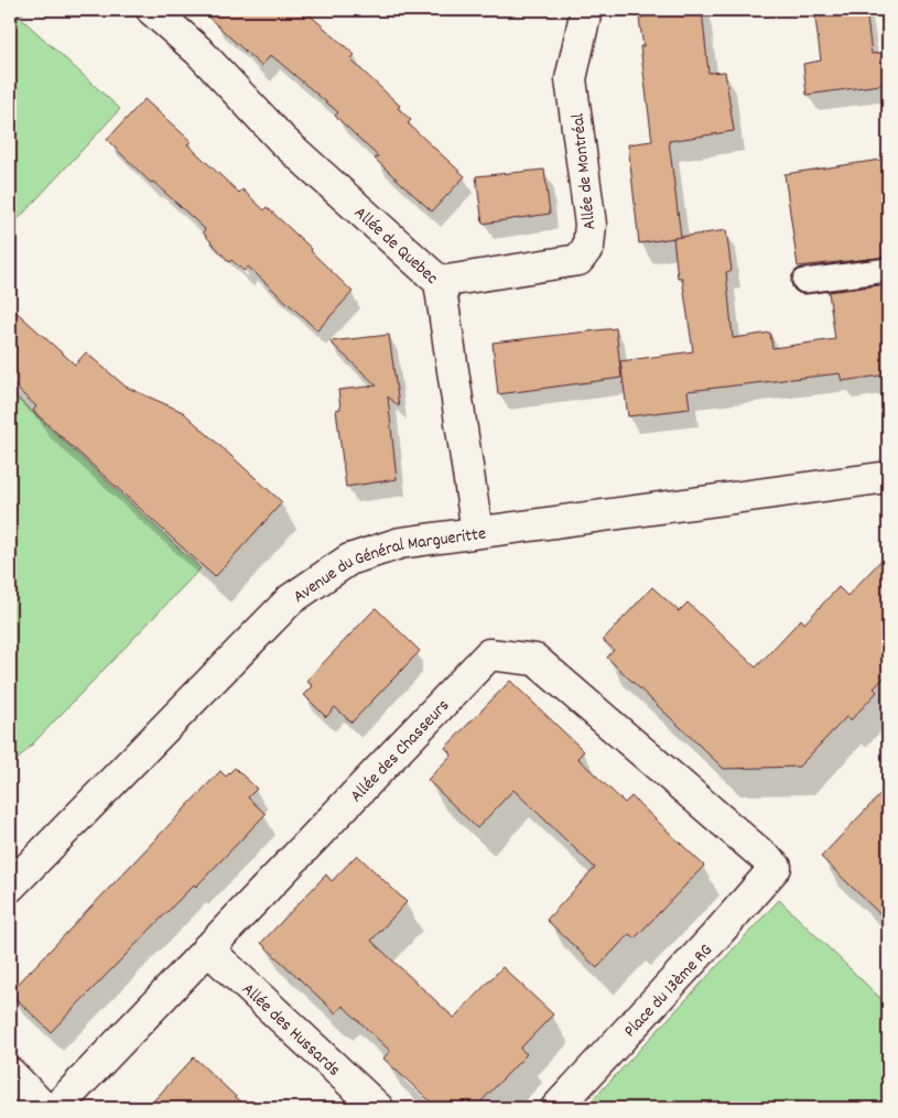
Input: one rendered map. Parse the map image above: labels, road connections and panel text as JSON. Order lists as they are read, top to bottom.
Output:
{
  "streets": {
    "street": [
      "Allée de Montréal",
      "Allée de Quebec",
      "Avenue du Général Margueritte",
      "Allée des Chasseurs",
      "Place du 13ème RG",
      "Allée des Hussards"
    ]
  },
  "crossings": [
    ["Allée de Montréal", "Allée de Quebec"],
    ["Allée de Quebec", "Avenue du Général Margueritte"],
    ["Allée des Chasseurs", "Place du 13ème RG"],
    ["Allée des Chasseurs", "Allée des Hussards"]
  ]
}
